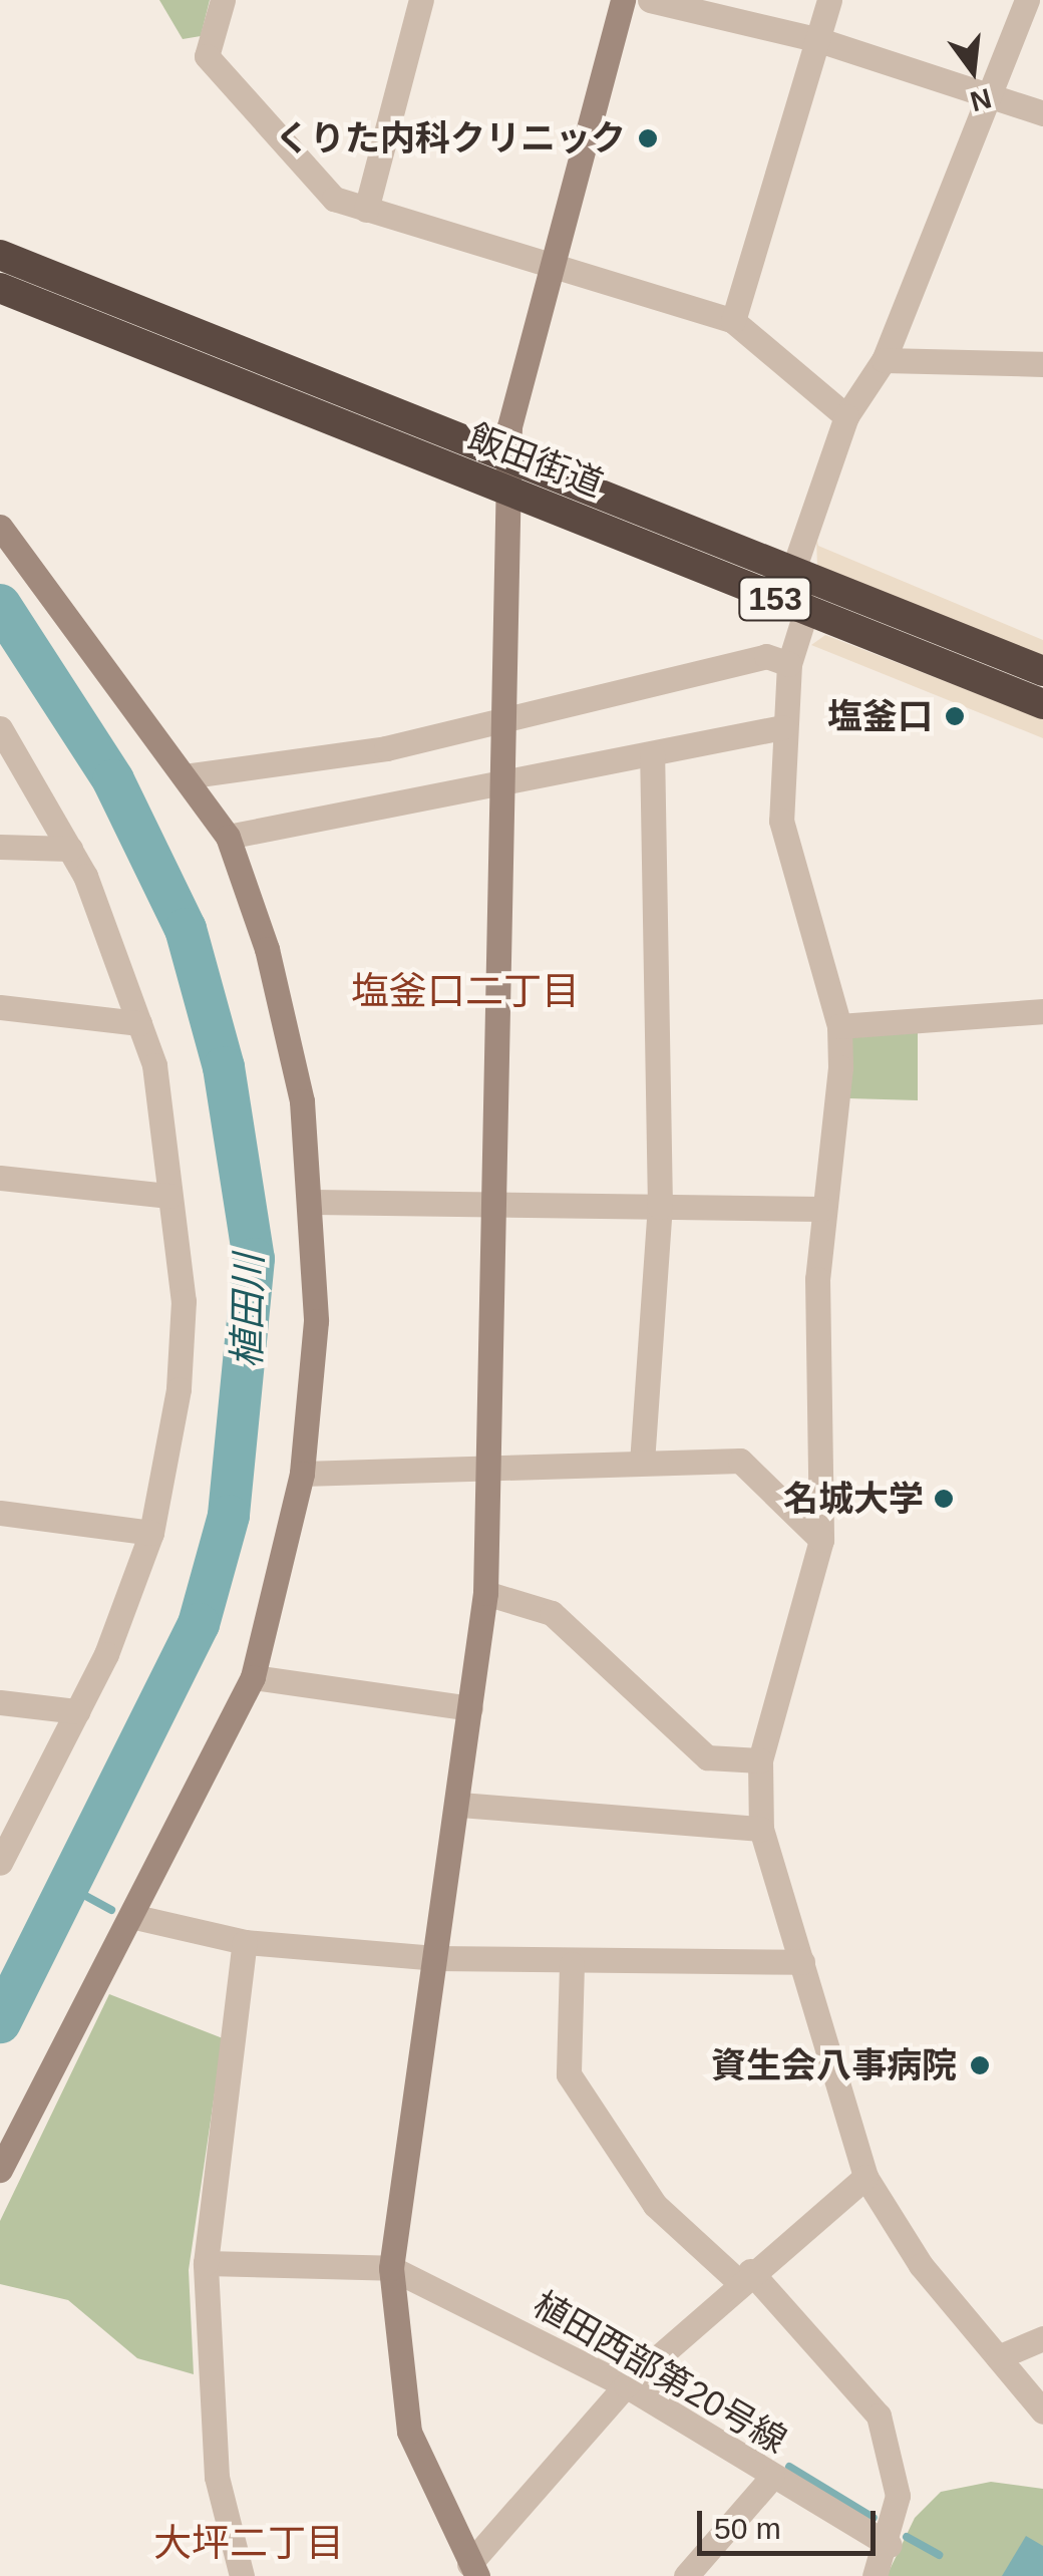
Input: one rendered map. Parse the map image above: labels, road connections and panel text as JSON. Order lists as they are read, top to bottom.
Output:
{
  "streets": {
    "highway": ["飯田街道", "153"],
    "street": ["植田西部第20号線"]
  },
  "districts": ["塩釜口二丁目", "大坪二丁目"],
  "water": ["植田川"],
  "places": [
    "くりた内科クリニック",
    "塩釜口",
    "名城大学",
    "資生会八事病院"
  ],
  "scale_bar": "50 m",
  "north": "bottom"
}
